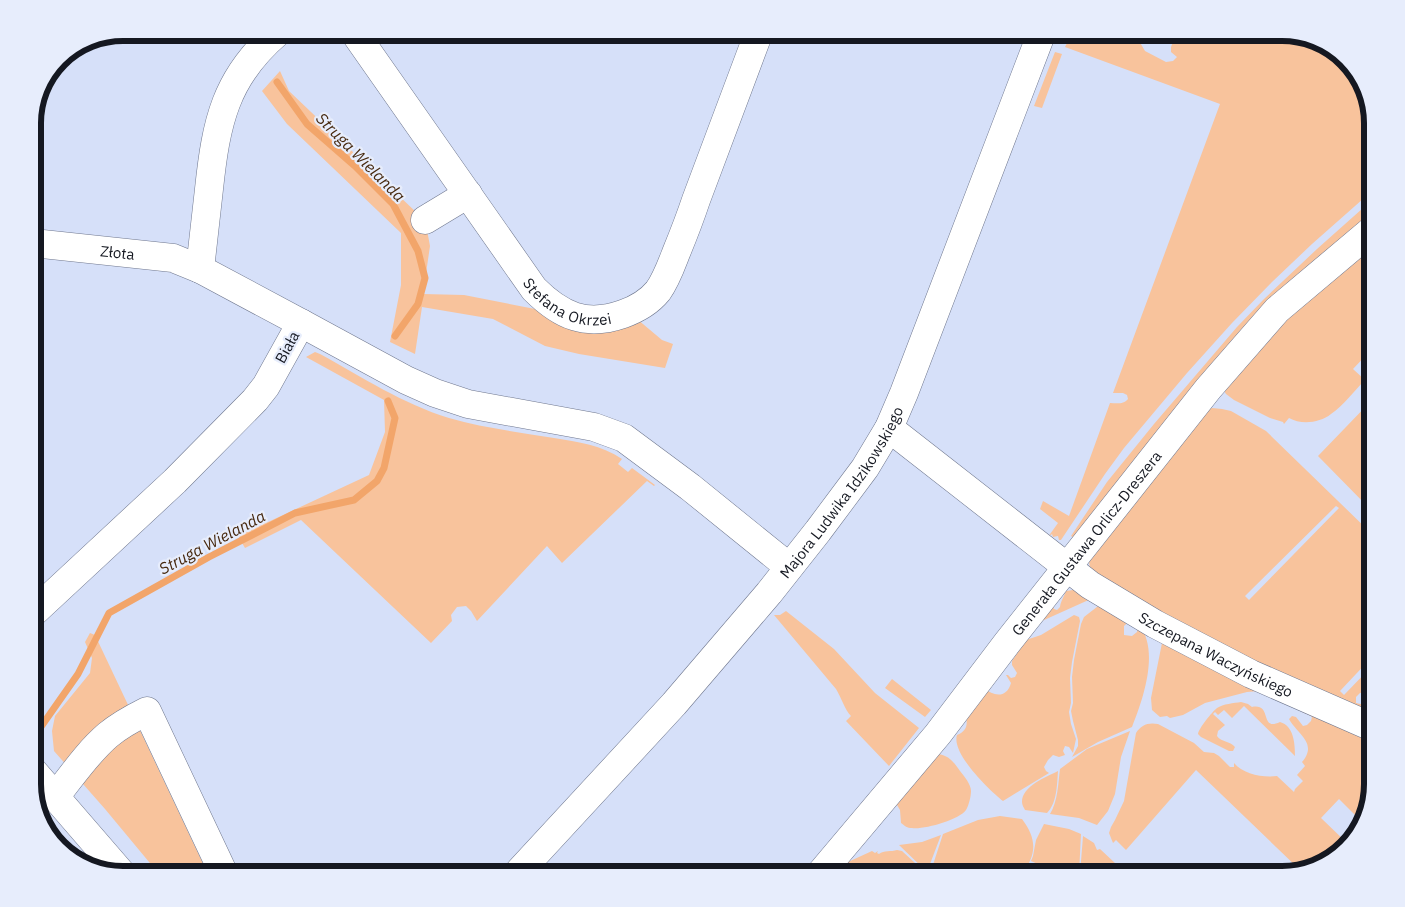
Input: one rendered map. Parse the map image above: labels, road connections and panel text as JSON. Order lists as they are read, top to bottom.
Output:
{
  "streets": {
    "street": [
      "Złota",
      "Stefana Okrzei",
      "Biała",
      "Majora Ludwika Idzikowskiego",
      "Generała Gustawa Orlicz-Dreszera",
      "Szczepana Waczyńskiego"
    ]
  },
  "crossings": [
    ["Złota", "Biała"],
    ["Majora Ludwika Idzikowskiego", "Szczepana Waczyńskiego"],
    ["Generała Gustawa Orlicz-Dreszera", "Szczepana Waczyńskiego"]
  ],
  "water": ["Struga Wielanda"]
}
